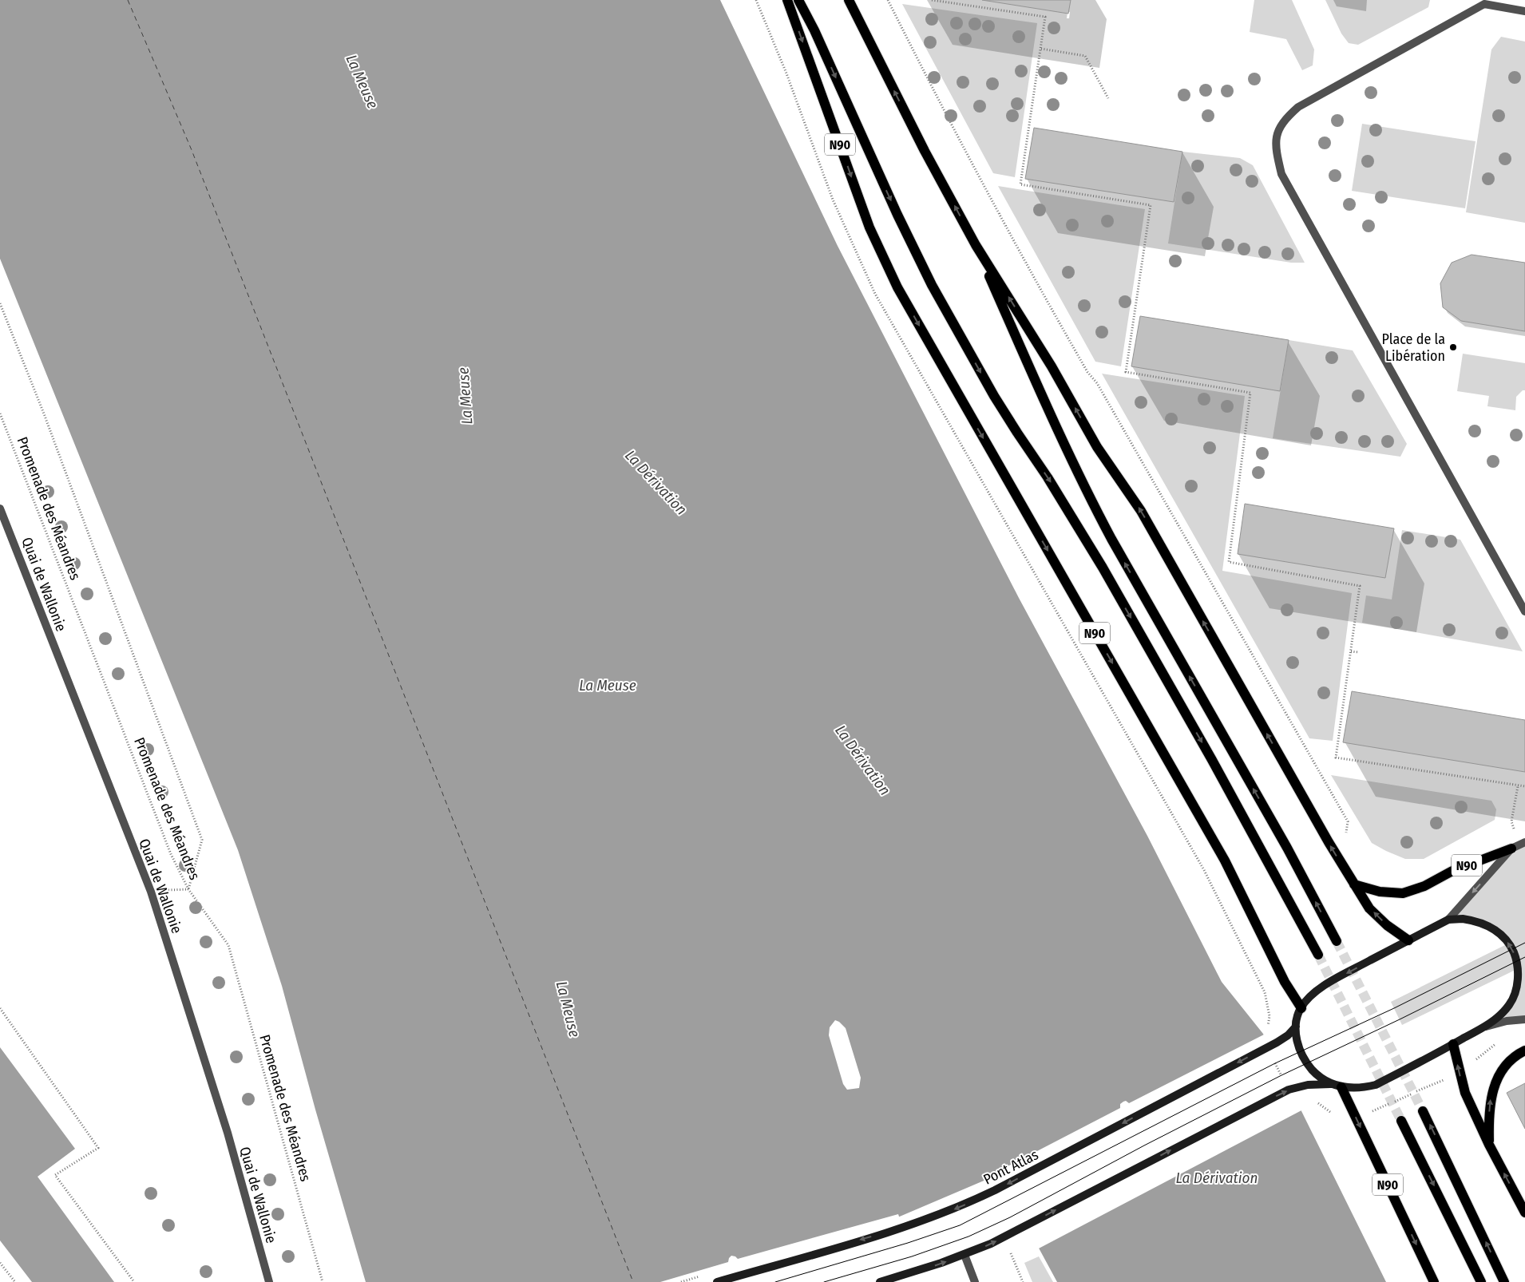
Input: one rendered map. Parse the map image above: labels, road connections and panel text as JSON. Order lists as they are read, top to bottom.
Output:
{
  "streets": {
    "main road": ["N90"],
    "street": ["Quai de Wallonie", "Pont Atlas"],
    "path": ["Promenade des Méandres"]
  },
  "water": ["La Meuse", "La Dérivation"],
  "places": ["Place de la Libération"]
}
